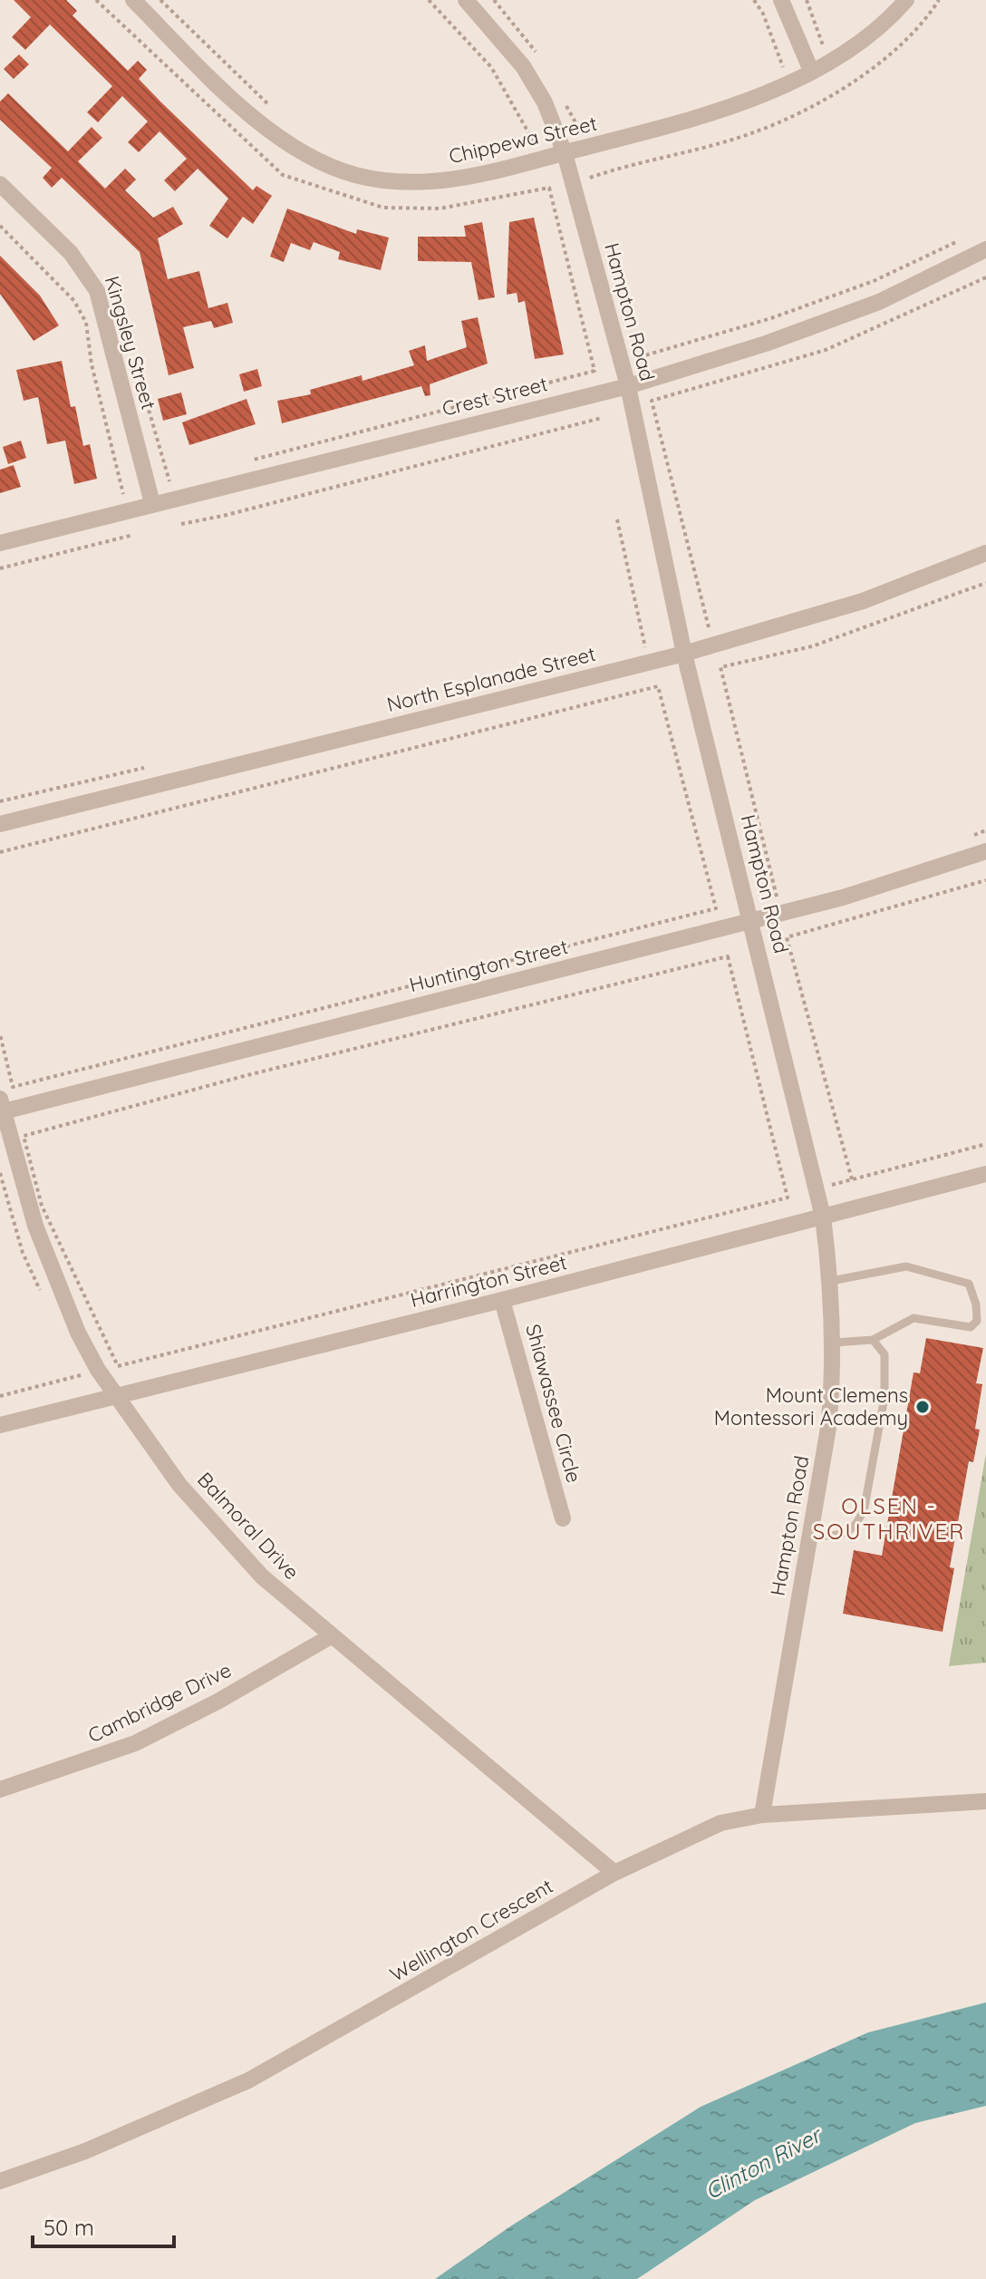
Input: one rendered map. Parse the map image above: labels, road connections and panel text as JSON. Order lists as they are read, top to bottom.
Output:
{
  "streets": {
    "street": [
      "Chippewa Street",
      "Hampton Road",
      "Kingsley Street",
      "Crest Street",
      "North Esplanade Street",
      "Huntington Street",
      "Harrington Street",
      "Shiawassee Circle",
      "Balmoral Drive",
      "Cambridge Drive",
      "Wellington Crescent"
    ]
  },
  "crossings": [
    ["Chippewa Street", "Hampton Road"],
    ["Hampton Road", "Crest Street"],
    ["Hampton Road", "North Esplanade Street"],
    ["Hampton Road", "Huntington Street"],
    ["Hampton Road", "Harrington Street"],
    ["Hampton Road", "Wellington Crescent"],
    ["Kingsley Street", "Crest Street"],
    ["Huntington Street", "Balmoral Drive"],
    ["Harrington Street", "Shiawassee Circle"],
    ["Harrington Street", "Balmoral Drive"],
    ["Balmoral Drive", "Cambridge Drive"],
    ["Balmoral Drive", "Wellington Crescent"]
  ],
  "districts": ["OLSEN - SOUTHRIVER"],
  "water": ["Clinton River"],
  "places": ["Mount Clemens Montessori Academy"],
  "scale_bar": "50 m"
}
